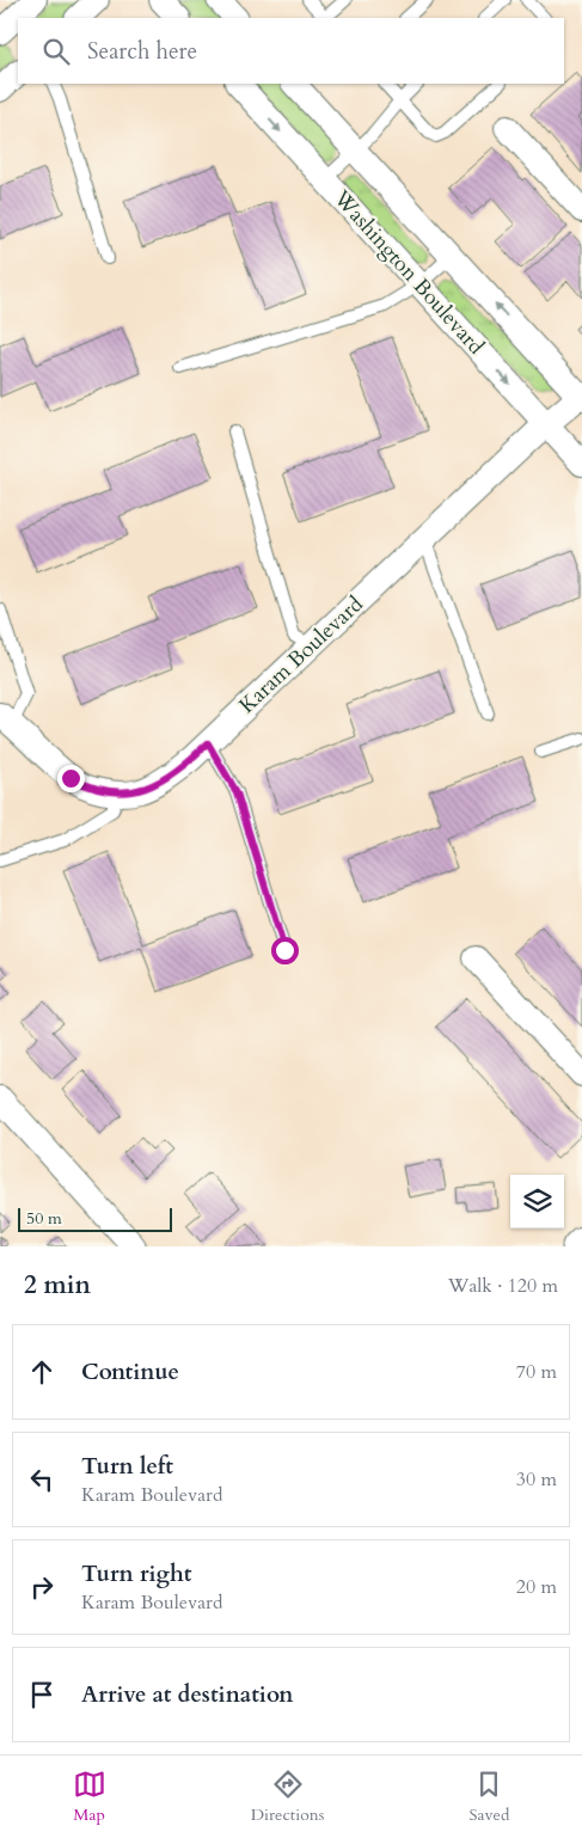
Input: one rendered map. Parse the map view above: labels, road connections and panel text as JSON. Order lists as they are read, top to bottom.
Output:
{
  "streets": {
    "street": ["Washington Boulevard", "Karam Boulevard"]
  },
  "crossings": [
    ["Washington Boulevard", "Karam Boulevard"]
  ],
  "scale_bar": "50 m",
  "page": {
    "search": "Search here",
    "scale": "50 m",
    "heading": ["2 min", "Walk · 120 m"],
    "list": [
      ["Continue", "70 m"],
      ["Turn left", "Karam Boulevard", "30 m"],
      ["Turn right", "Karam Boulevard", "20 m"],
      "Arrive at destination"
    ],
    "nav": ["Map", "Directions", "Saved"]
  }
}
